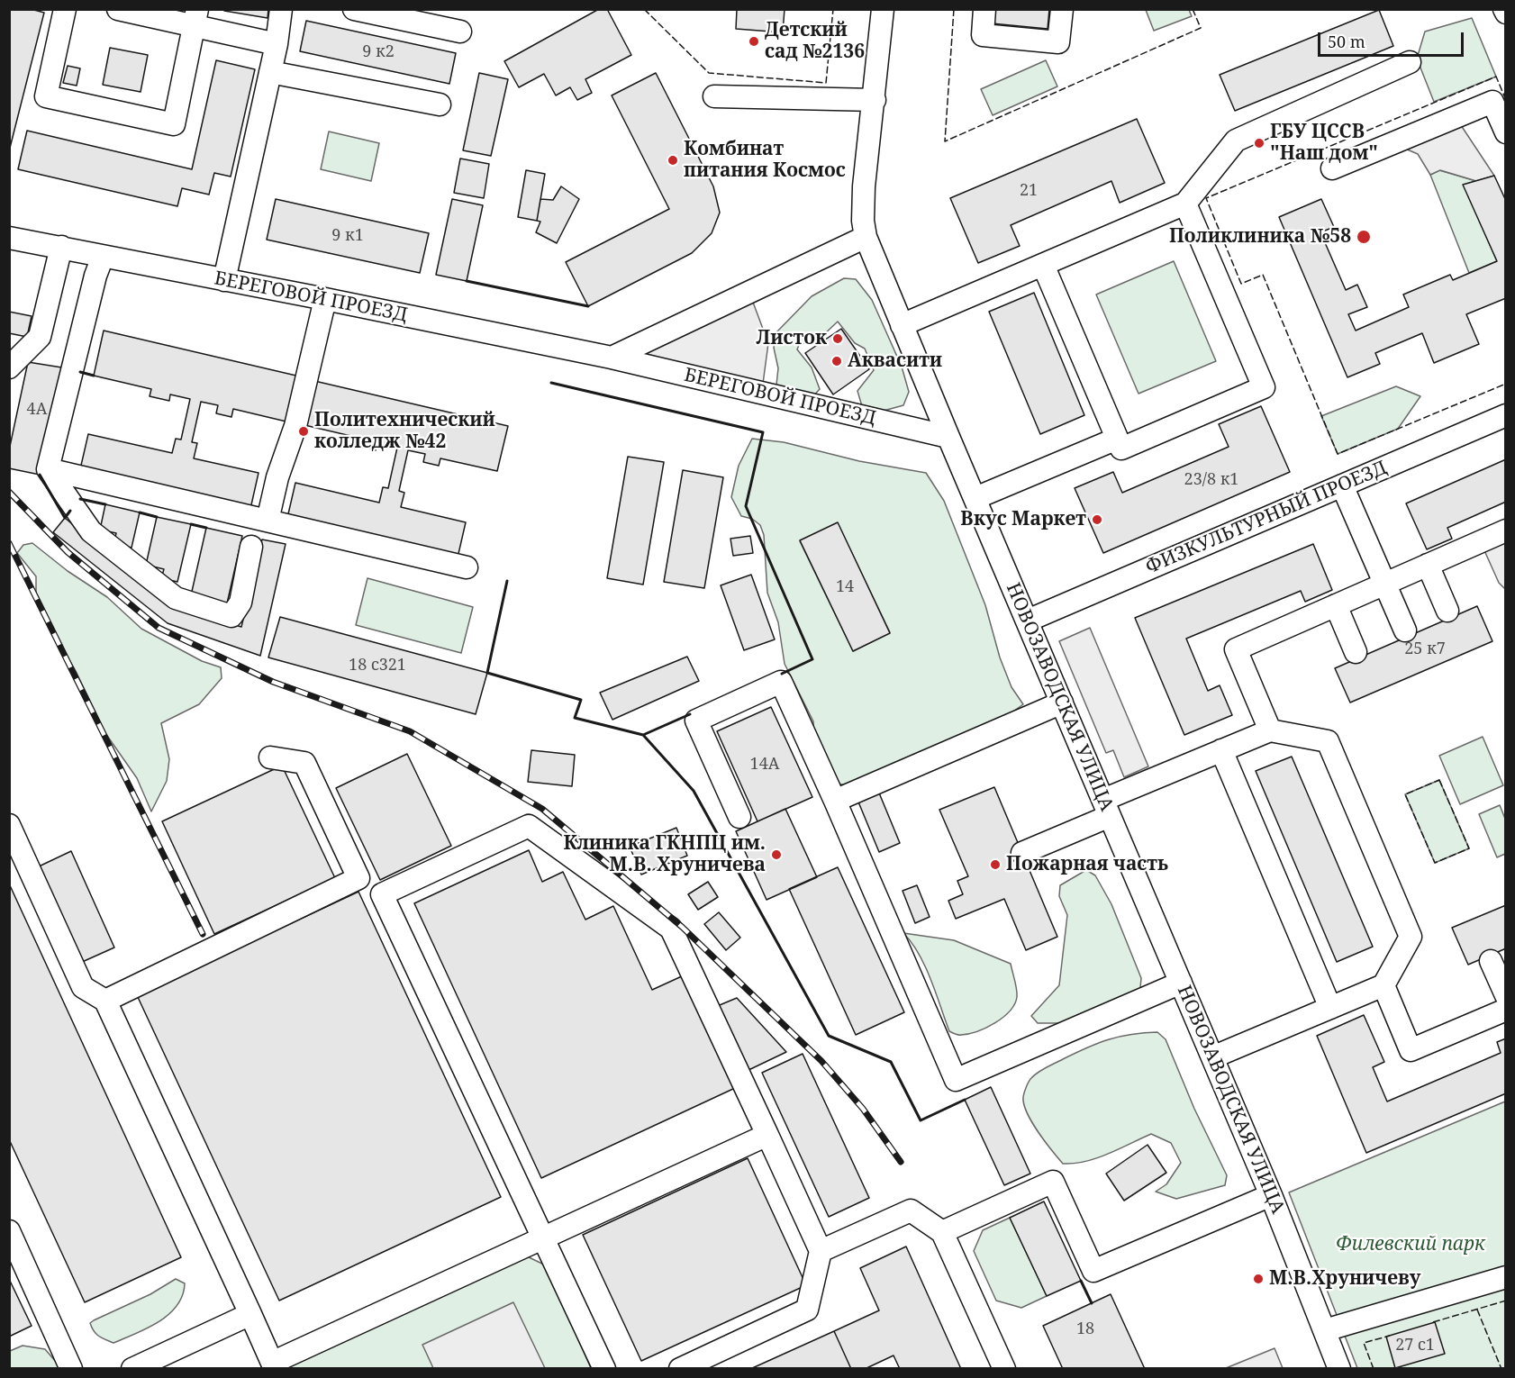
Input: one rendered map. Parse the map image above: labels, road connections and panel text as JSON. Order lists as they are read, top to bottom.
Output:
{
  "streets": {
    "street": ["БЕРЕГОВОЙ ПРОЕЗД", "ФИЗКУЛЬТУРНЫЙ ПРОЕЗД", "НОВОЗАВОДСКАЯ УЛИЦА"]
  },
  "crossings": [
    ["БЕРЕГОВОЙ ПРОЕЗД", "НОВОЗАВОДСКАЯ УЛИЦА"],
    ["ФИЗКУЛЬТУРНЫЙ ПРОЕЗД", "НОВОЗАВОДСКАЯ УЛИЦА"]
  ],
  "parks": ["Филевский парк"],
  "places": [
    "Детский сад №2136",
    "ГБУ ЦССВ \"Наш дом\"",
    "Комбинат питания Космос",
    "Поликлиника №58",
    "Листок",
    "Аквасити",
    "Политехнический колледж №42",
    "Вкус Маркет",
    "Клиника ГКНПЦ им. М.В. Хруничева",
    "Пожарная часть",
    "М.В.Хруничеву"
  ],
  "house_numbers": [
    "9 к2",
    "21",
    "9 к1",
    "4А",
    "23/8 к1",
    "14",
    "25 к7",
    "18 с321",
    "14А",
    "18",
    "27 с1"
  ],
  "scale_bar": "50 m"
}
